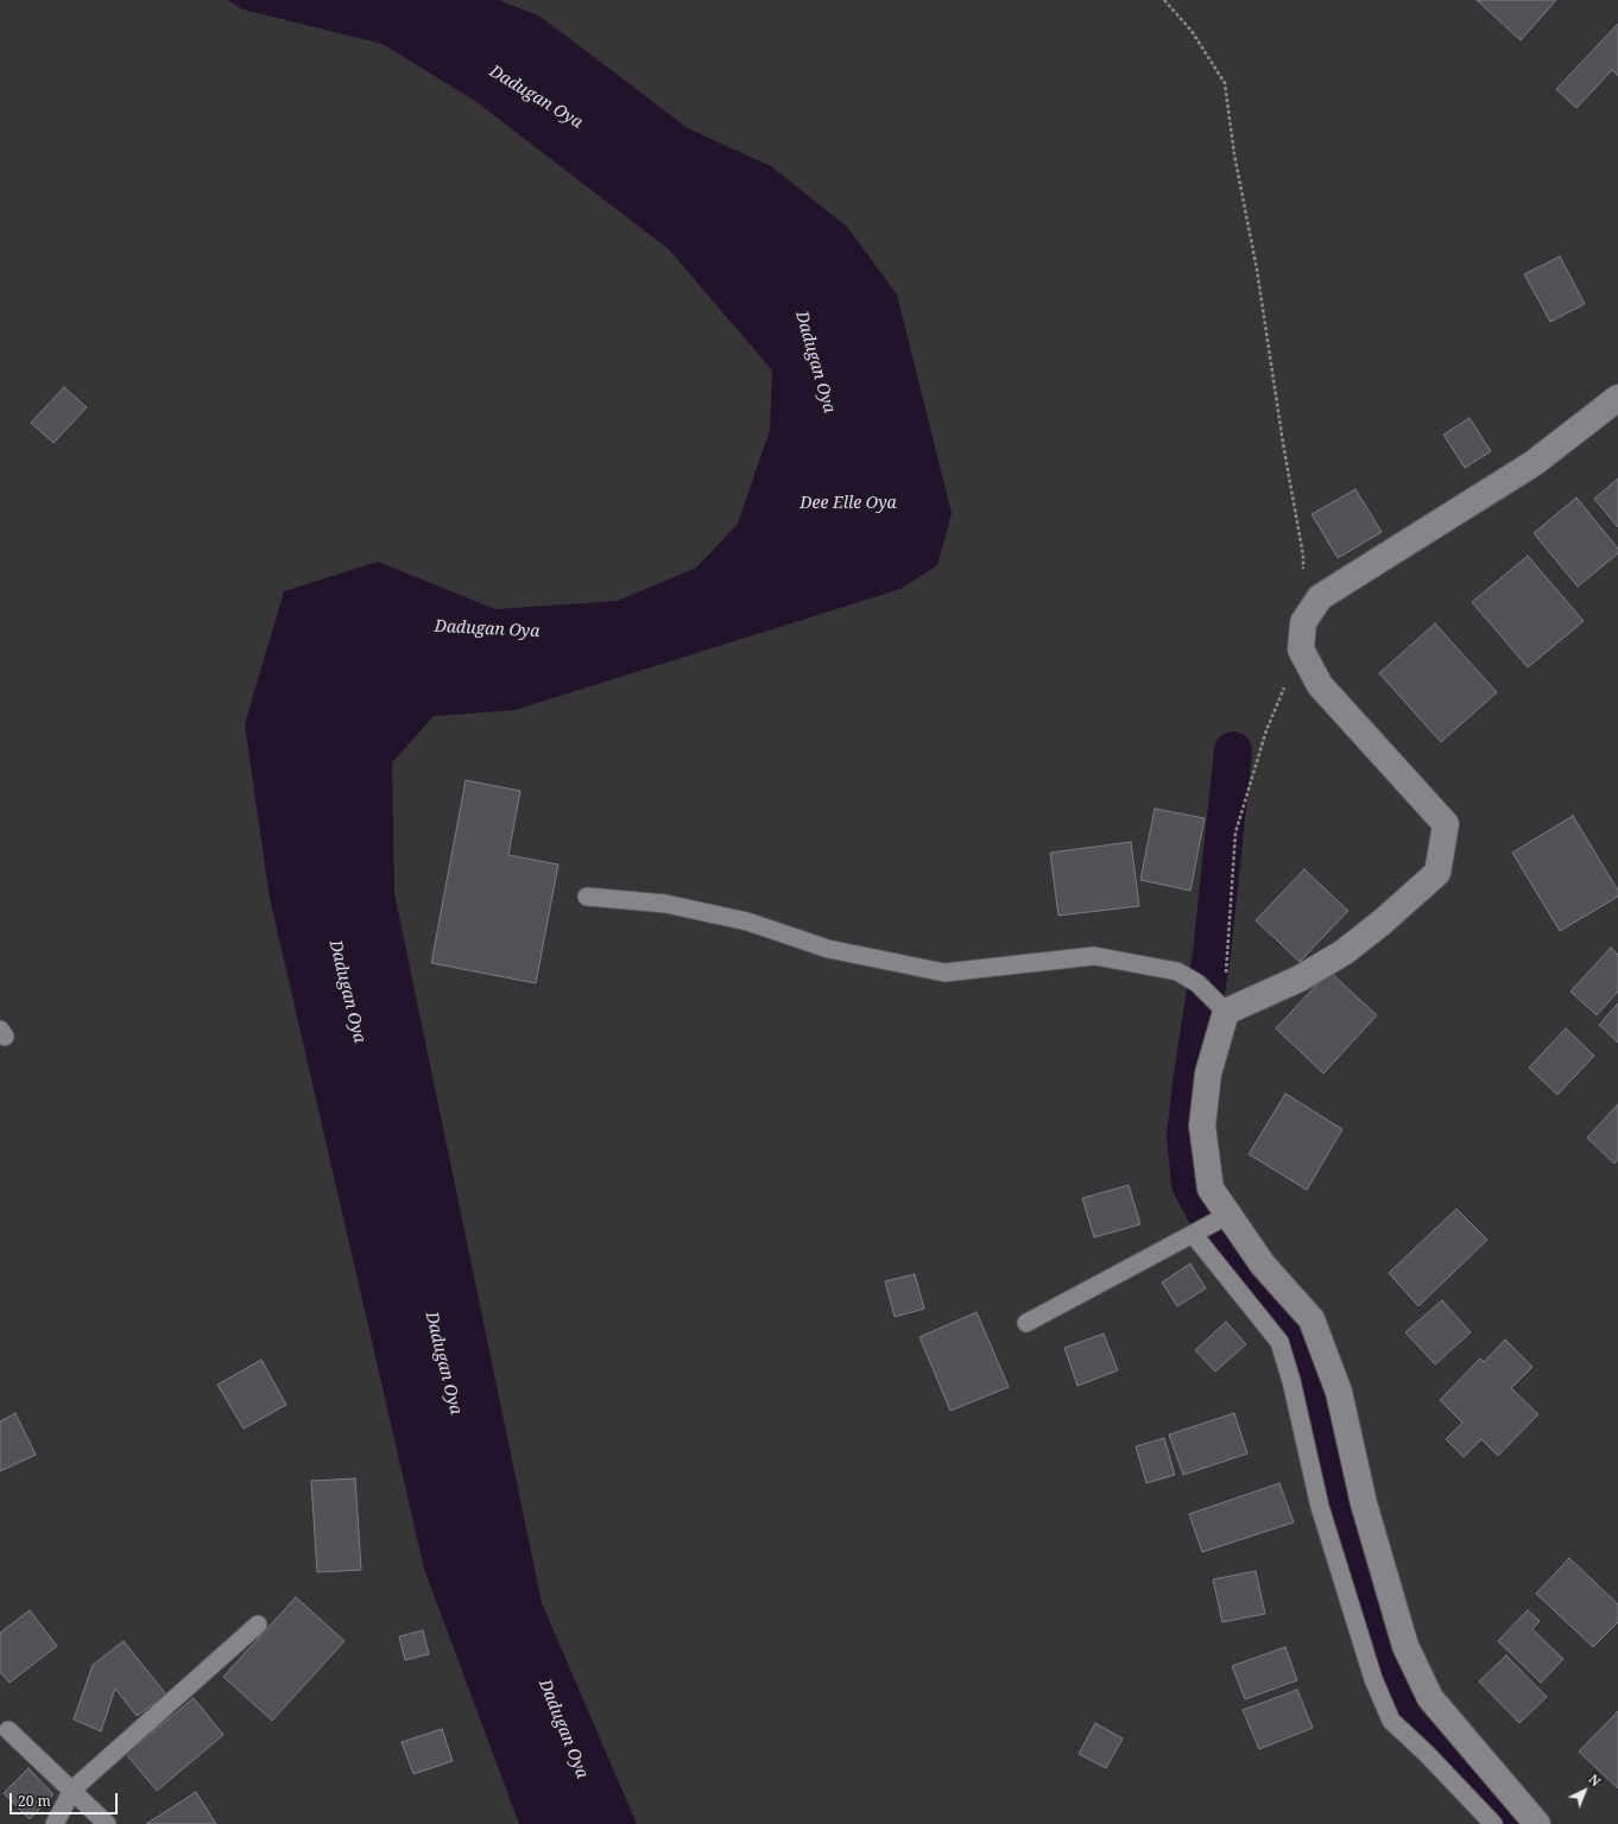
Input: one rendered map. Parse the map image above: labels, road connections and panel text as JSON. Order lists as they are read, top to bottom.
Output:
{
  "water": ["Dadugan Oya", "Dee Elle Oya"],
  "scale_bar": "20 m",
  "north": "top right"
}
